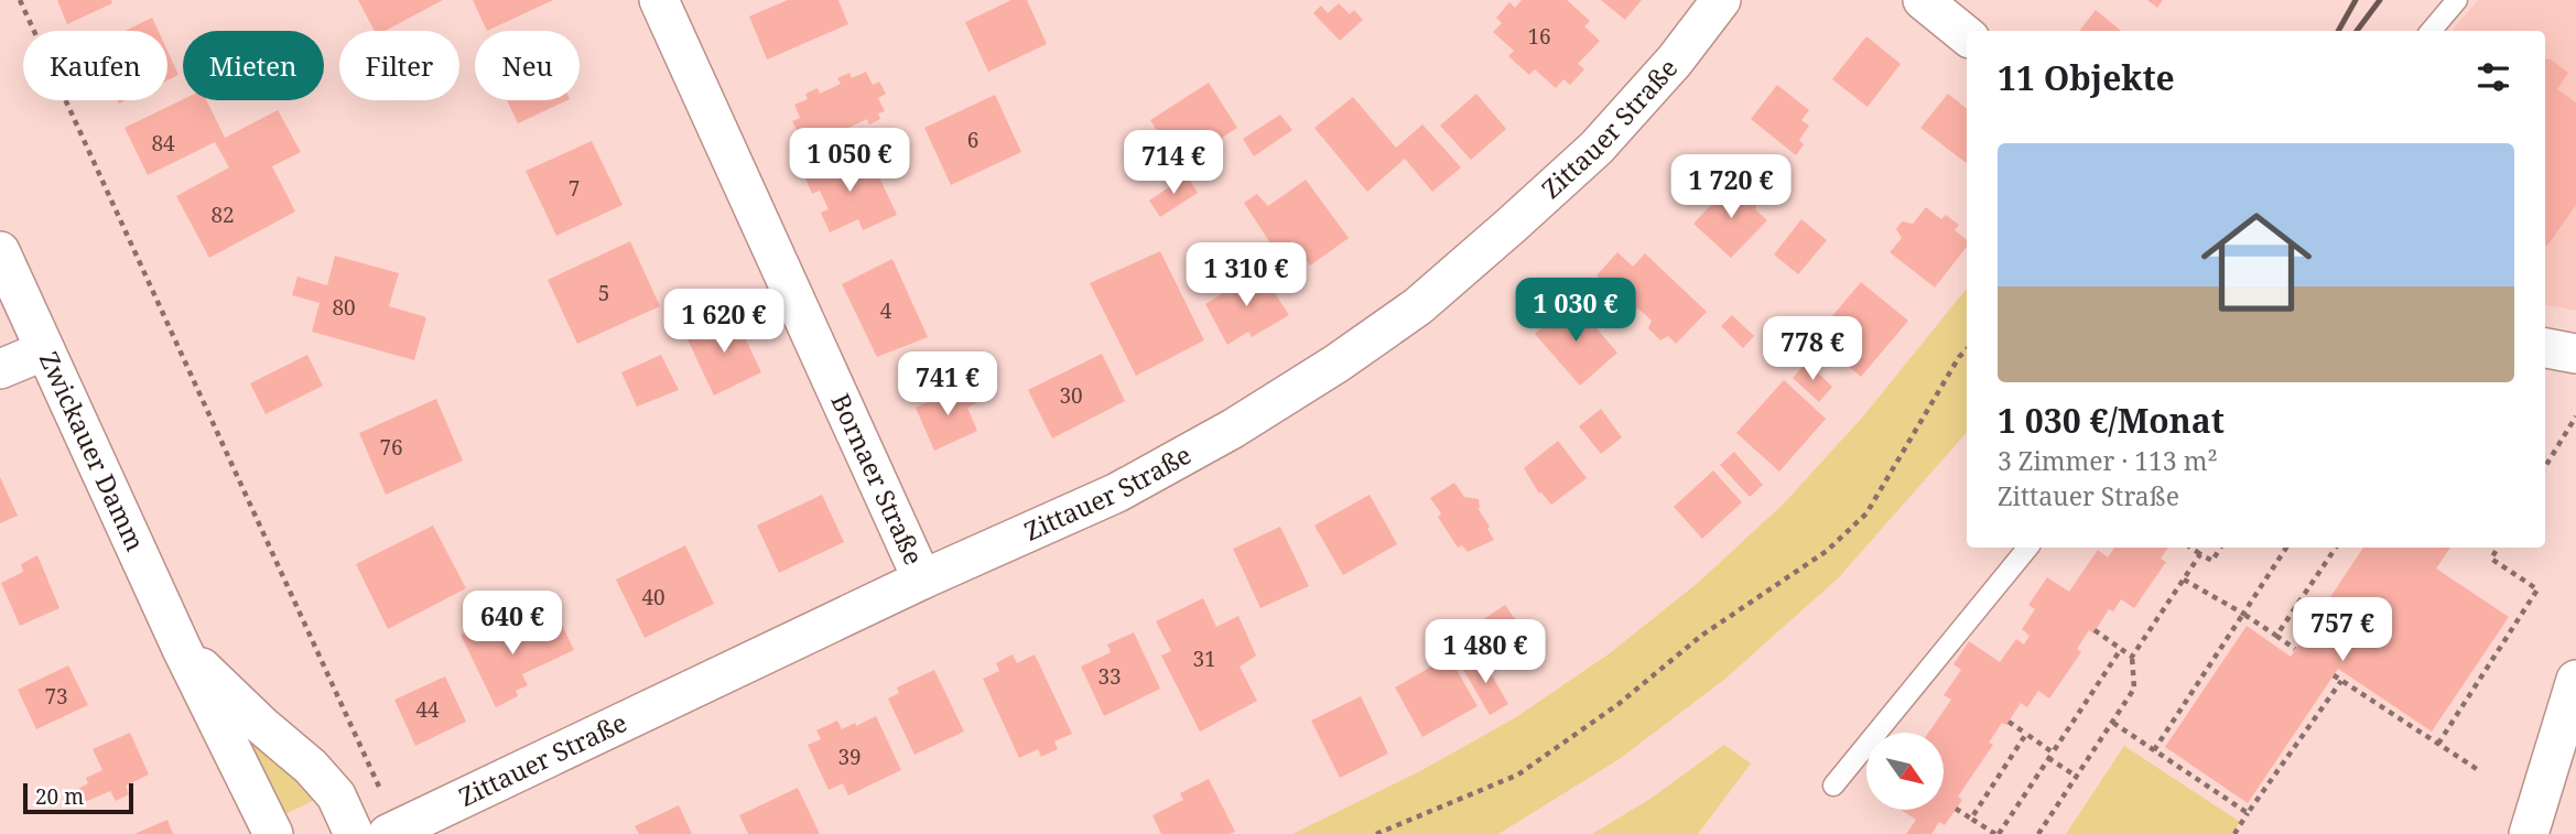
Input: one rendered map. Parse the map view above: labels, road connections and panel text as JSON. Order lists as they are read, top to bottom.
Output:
{
  "streets": {
    "street": ["Zittauer Straße", "Zwickauer Damm", "Bornaer Straße"]
  },
  "crossings": [
    ["Zittauer Straße", "Bornaer Straße"]
  ],
  "house_numbers": [
    "16",
    "6",
    "84",
    "7",
    "82",
    "5",
    "80",
    "4",
    "30",
    "76",
    "40",
    "31",
    "33",
    "73",
    "44",
    "39"
  ],
  "scale_bar": "20 m",
  "north": "bottom right",
  "page": {
    "chip": [
      "Kaufen",
      "Mieten",
      "Filter",
      "Neu"
    ],
    "heading": "11 Objekte",
    "list": [
      {
        "name": "1 030 €/Monat",
        "note": "3 Zimmer · 113 m² · Zittauer Straße"
      }
    ],
    "price": [
      "1 050 €",
      "714 €",
      "1 720 €",
      "1 310 €",
      "1 030 €",
      "1 620 €",
      "778 €",
      "741 €",
      "640 €",
      "757 €",
      "1 480 €"
    ],
    "scale": "20 m"
  }
}
